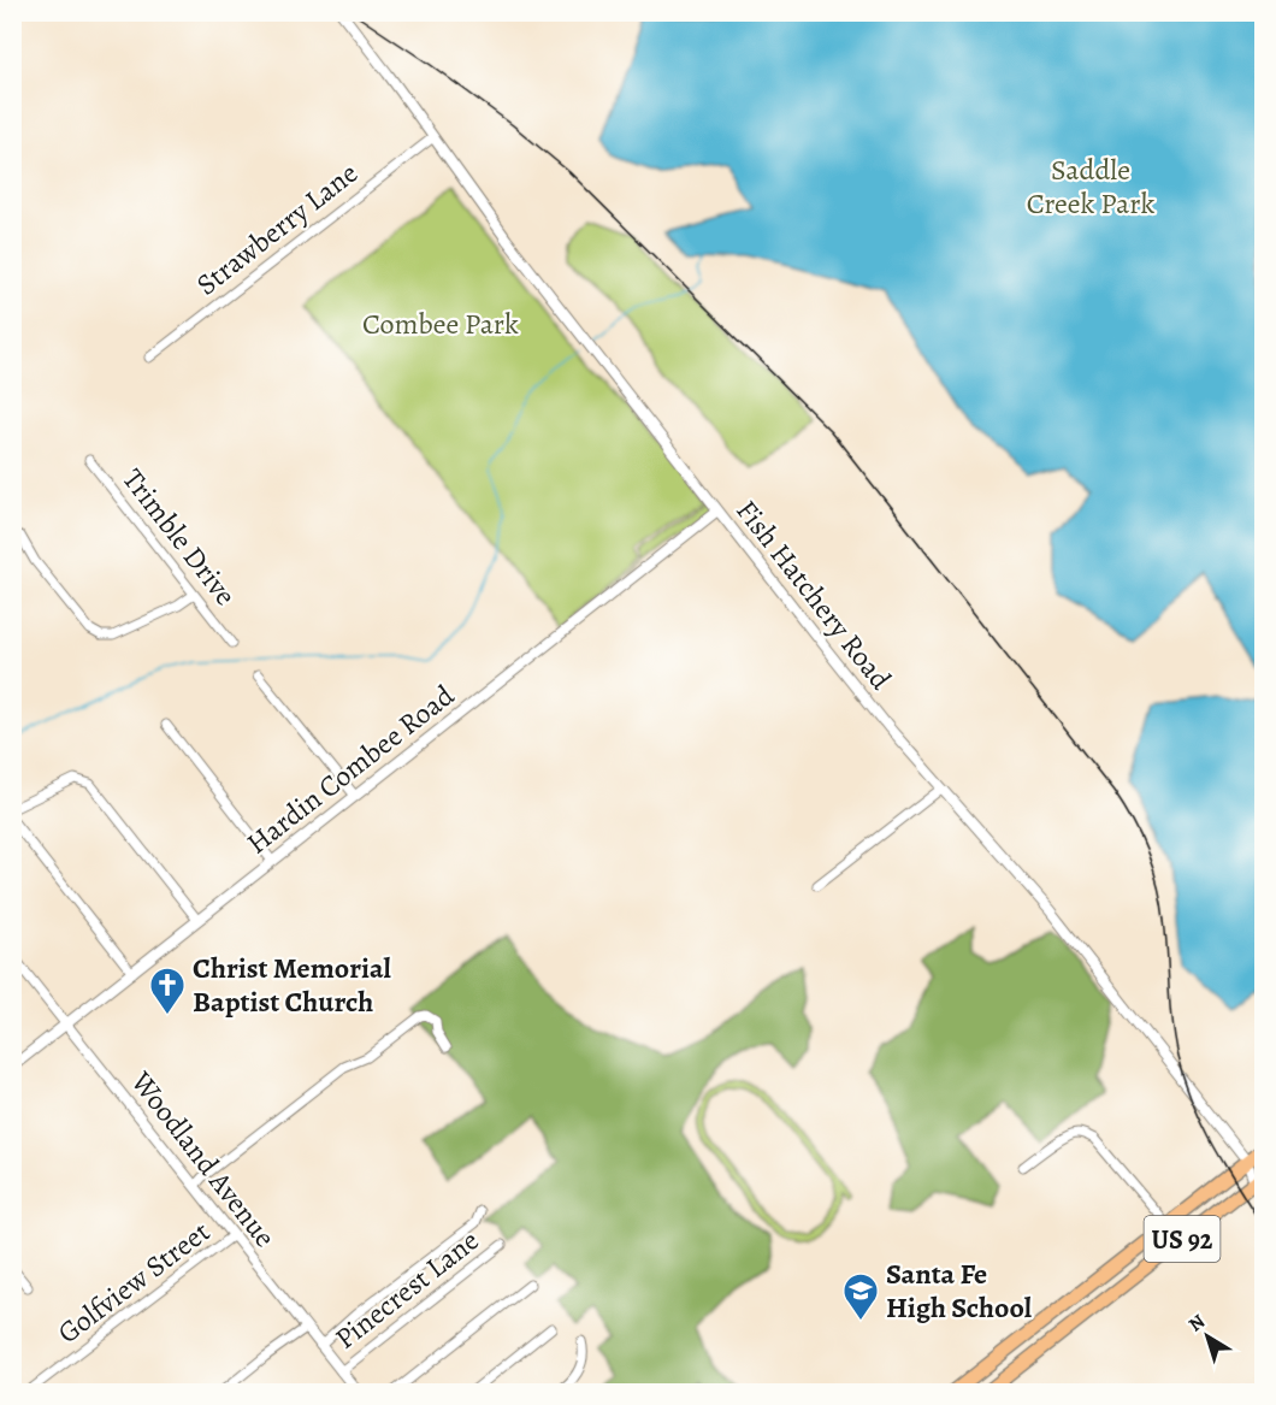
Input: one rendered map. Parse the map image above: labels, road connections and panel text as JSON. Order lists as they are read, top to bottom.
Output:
{
  "streets": {
    "main road": ["US 92"],
    "street": [
      "Strawberry Lane",
      "Trimble Drive",
      "Fish Hatchery Road",
      "Hardin Combee Road",
      "Woodland Avenue",
      "Golfview Street",
      "Pinecrest Lane"
    ]
  },
  "crossings": [
    ["Strawberry Lane", "Fish Hatchery Road"],
    ["Fish Hatchery Road", "Hardin Combee Road"],
    ["Fish Hatchery Road", "US 92"],
    ["Hardin Combee Road", "Woodland Avenue"],
    ["Woodland Avenue", "Golfview Street"],
    ["Woodland Avenue", "Pinecrest Lane"]
  ],
  "parks": ["Saddle Creek Park", "Combee Park"],
  "places": {
    "church": ["Christ Memorial Baptist Church"],
    "school or university": ["Santa Fe High School"]
  },
  "north": "top left"
}
